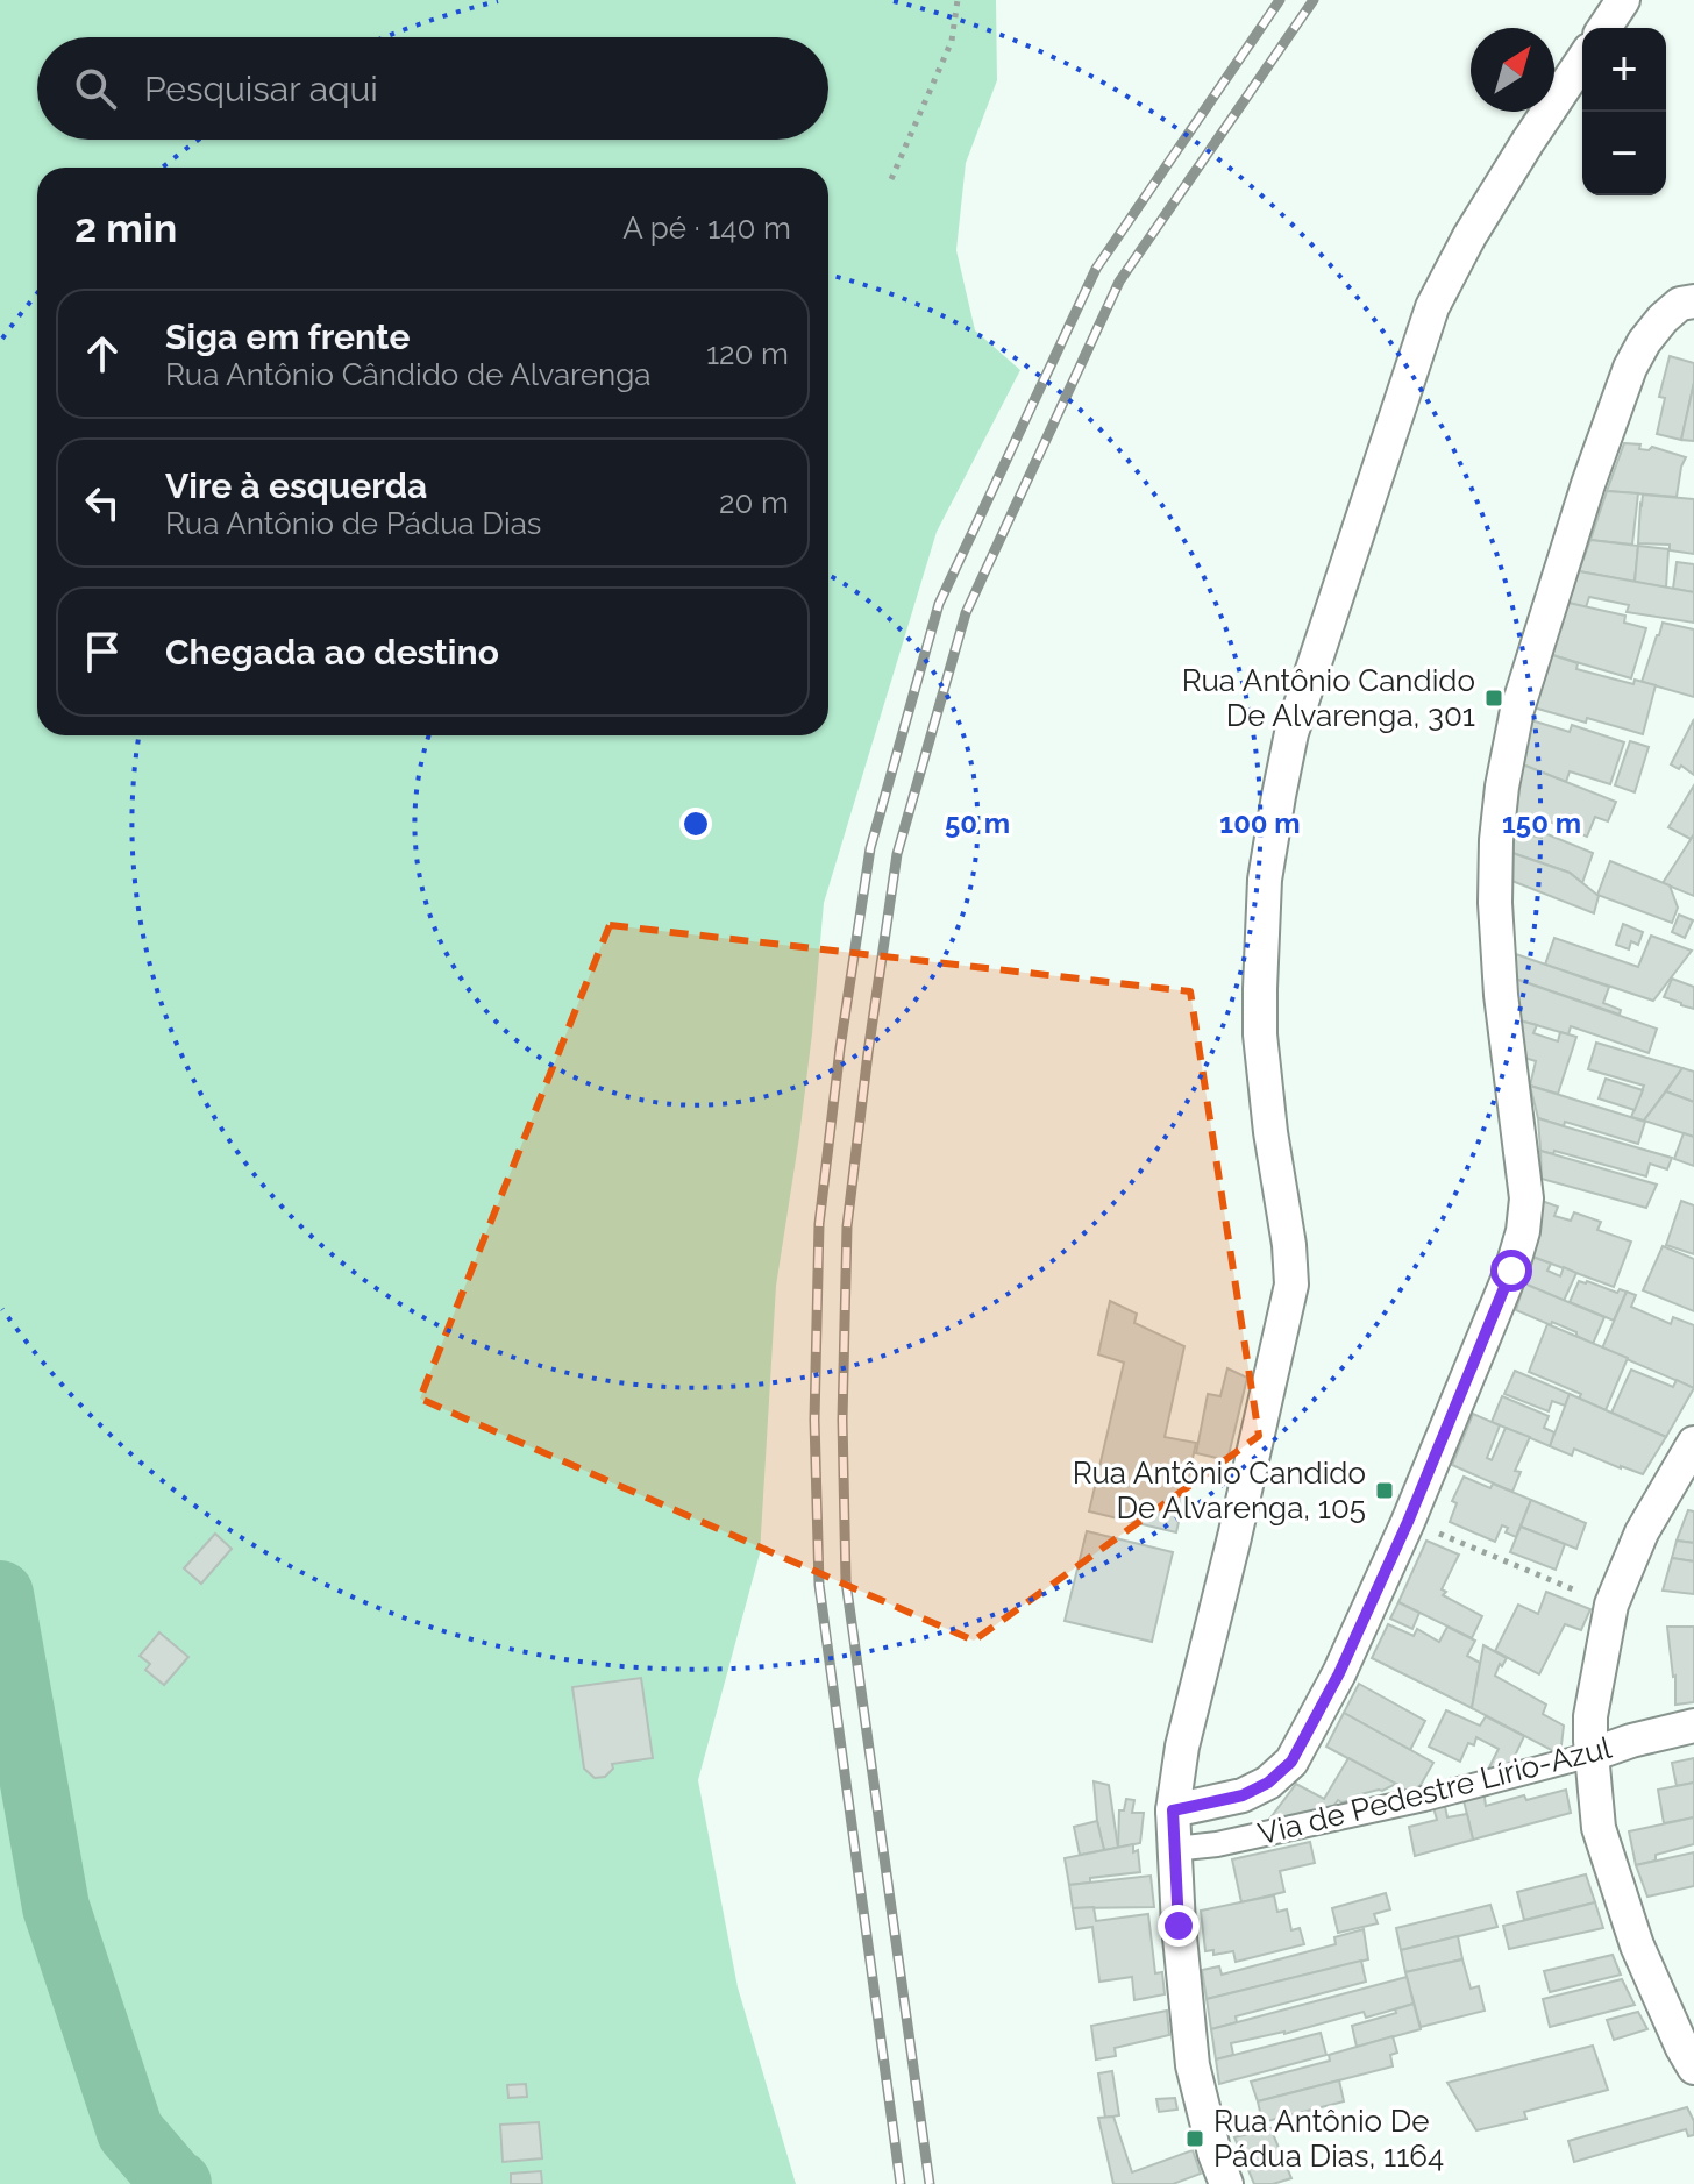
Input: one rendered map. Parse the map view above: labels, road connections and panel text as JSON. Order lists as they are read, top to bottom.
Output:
{
  "streets": {
    "street": ["Via de Pedestre Lírio-Azul"]
  },
  "places": {
    "transit": ["Rua Antônio Candido De Alvarenga, 301", "Rua Antônio Candido De Alvarenga, 105", "Rua Antônio De Pádua Dias, 1164"]
  },
  "north": "top right",
  "page": {
    "map_buttons": ["+", "−"],
    "search": "Pesquisar aqui",
    "heading": ["2 min", "A pé · 140 m"],
    "list": [
      ["Siga em frente", "Rua Antônio Cândido de Alvarenga", "120 m"],
      ["Vire à esquerda", "Rua Antônio de Pádua Dias", "20 m"],
      "Chegada ao destino"
    ]
  },
  "rings": ["50 m", "100 m", "150 m"]
}
